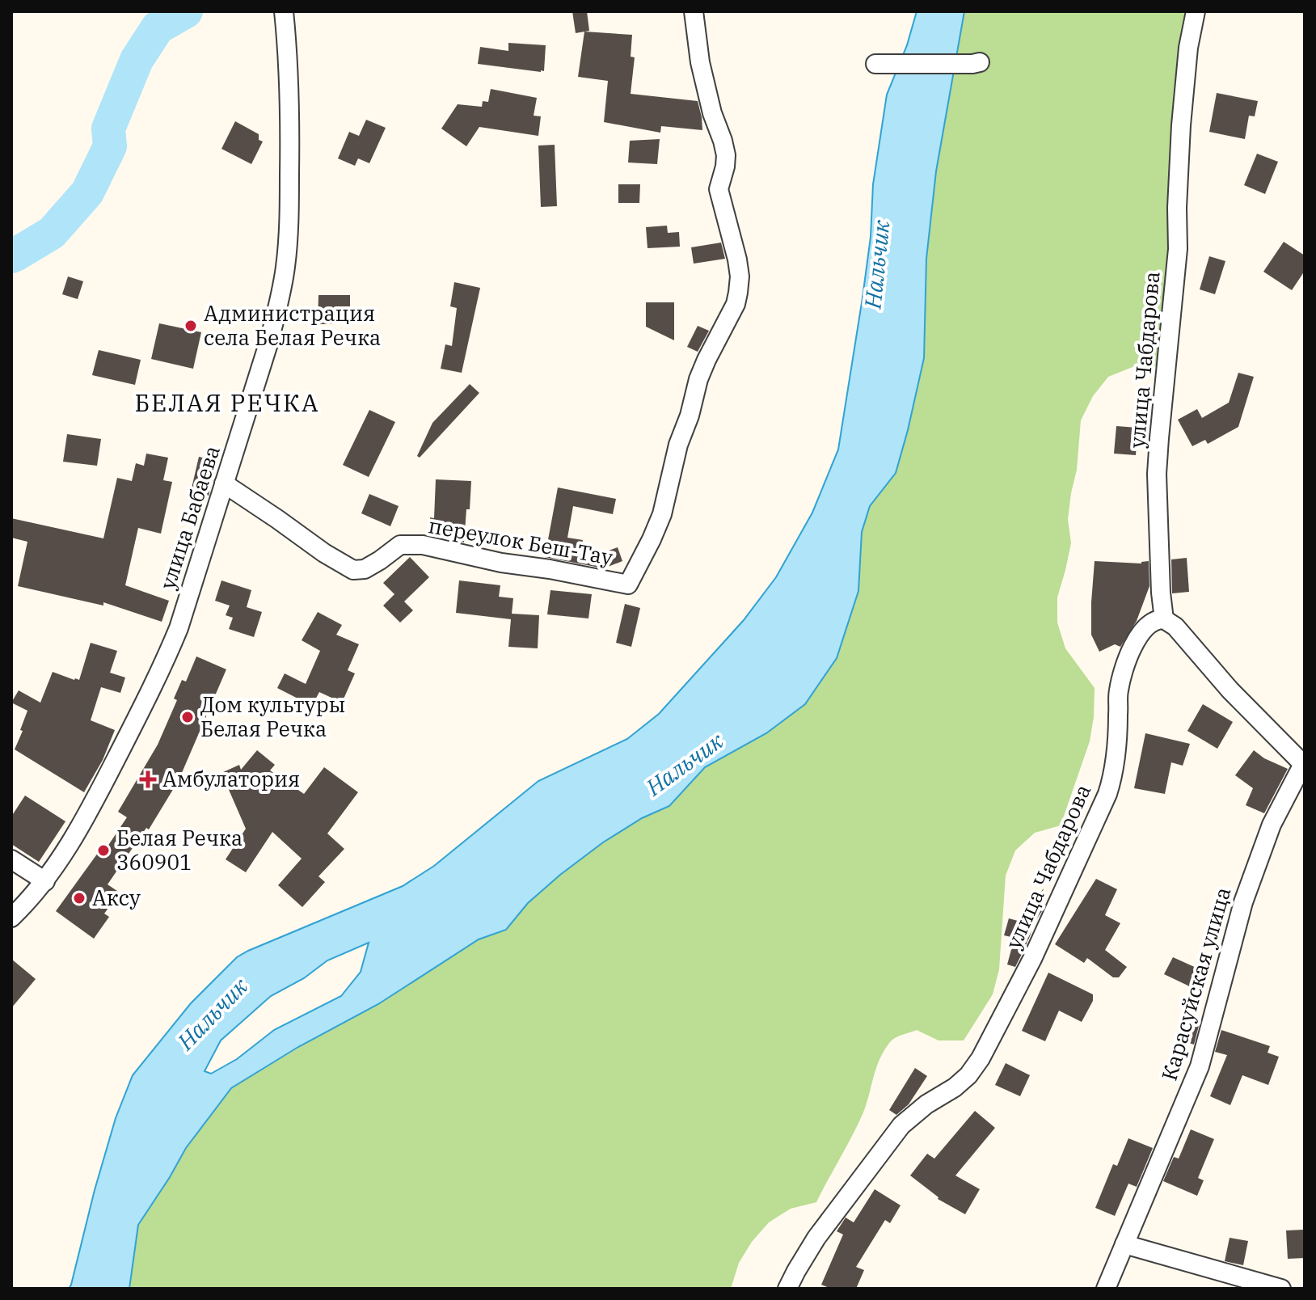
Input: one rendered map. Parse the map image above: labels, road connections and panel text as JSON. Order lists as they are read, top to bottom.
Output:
{
  "streets": {
    "street": [
      "улица Чабдарова",
      "улица Бабаева",
      "переулок Беш-Тау",
      "Карасуйская улица"
    ]
  },
  "crossings": [
    ["улица Чабдарова", "Карасуйская улица"],
    ["улица Бабаева", "переулок Беш-Тау"]
  ],
  "districts": ["БЕЛАЯ РЕЧКА"],
  "water": ["Нальчик"],
  "places": {
    "other": [
      "Администрация села Белая Речка",
      "Дом культуры Белая Речка",
      "Белая Речка 360901",
      "Аксу"
    ],
    "health": ["Амбулатория"]
  }
}
